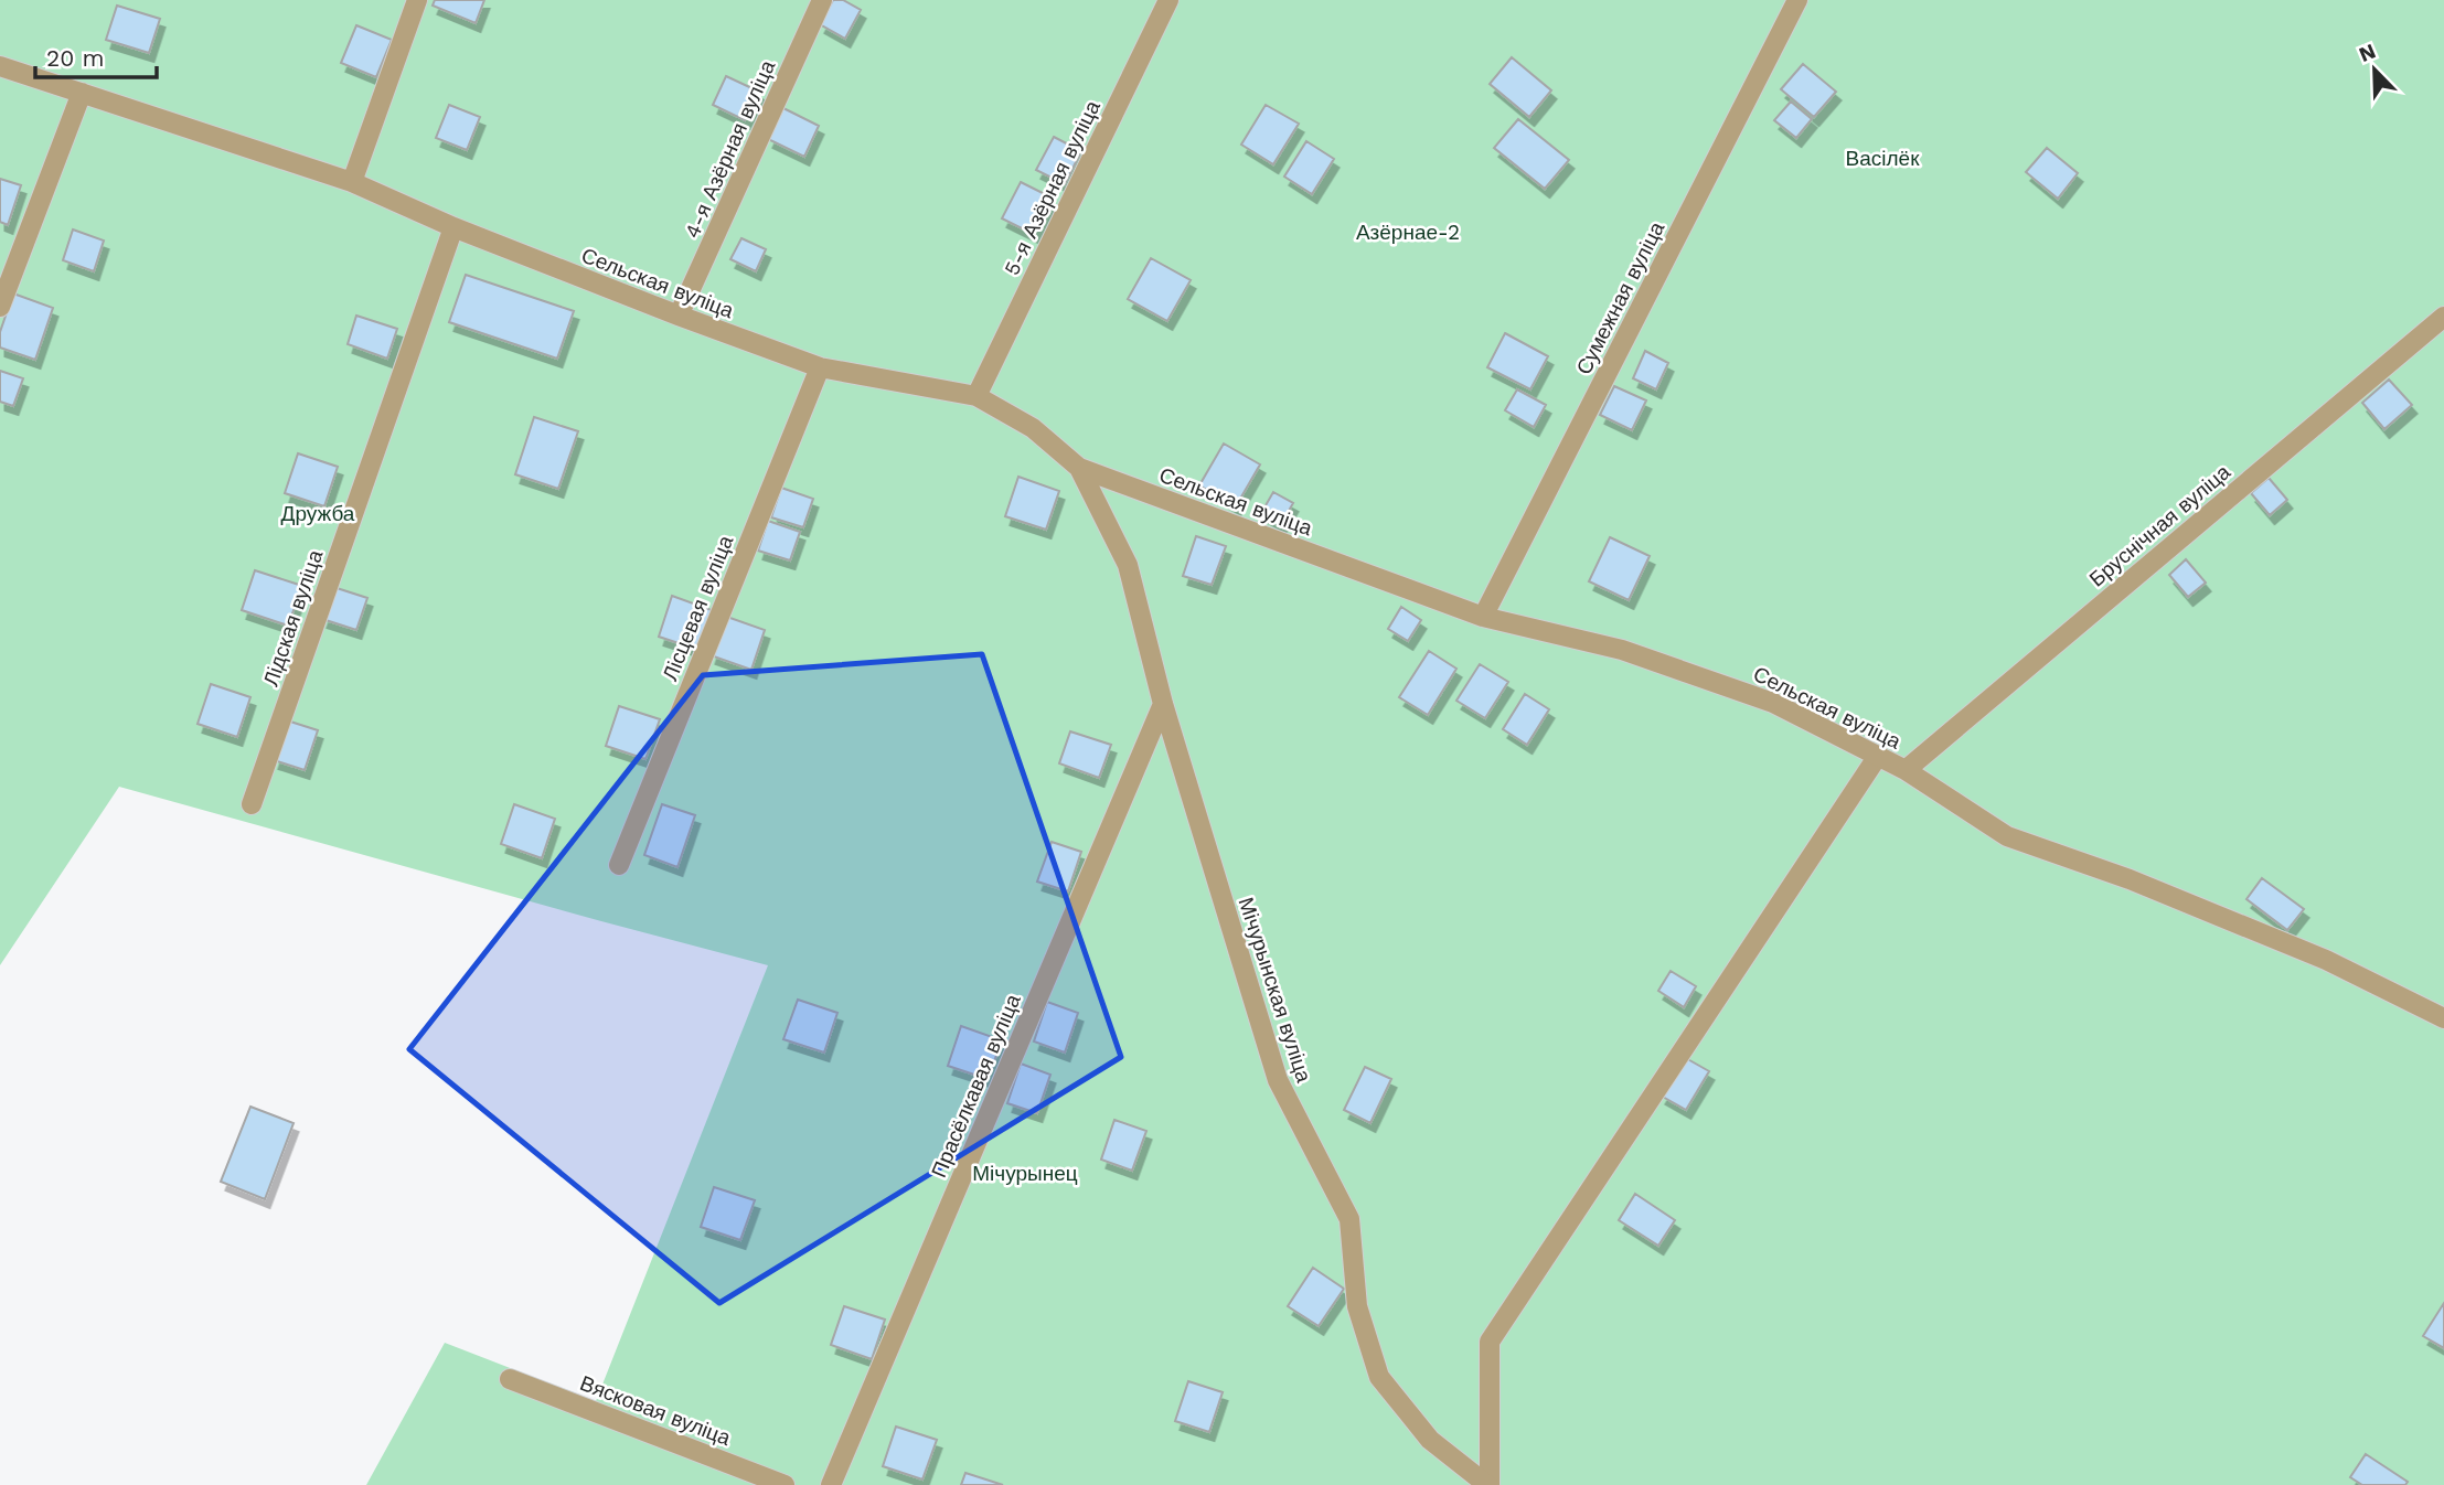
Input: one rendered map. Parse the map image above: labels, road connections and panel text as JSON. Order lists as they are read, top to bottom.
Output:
{
  "streets": {
    "street": [
      "4-я Азёрная вуліца",
      "5-я Азёрная вуліца",
      "Сельская вуліца",
      "Сумежная вуліца",
      "Бруснічная вуліца",
      "Лісцевая вуліца",
      "Лідская вуліца",
      "Мічурынская вуліца",
      "Прасёлкавая вуліца",
      "Вясковая вуліца"
    ]
  },
  "crossings": [
    ["4-я Азёрная вуліца", "Сельская вуліца"],
    ["5-я Азёрная вуліца", "Сельская вуліца"],
    ["Сельская вуліца", "Сумежная вуліца"],
    ["Сельская вуліца", "Бруснічная вуліца"],
    ["Сельская вуліца", "Лісцевая вуліца"],
    ["Сельская вуліца", "Лідская вуліца"],
    ["Сельская вуліца", "Мічурынская вуліца"],
    ["Мічурынская вуліца", "Прасёлкавая вуліца"]
  ],
  "parks": [
    "Васілёк",
    "Азёрнае-2",
    "Дружба",
    "Мічурынец"
  ],
  "scale_bar": "20 m",
  "north": "top left"
}
